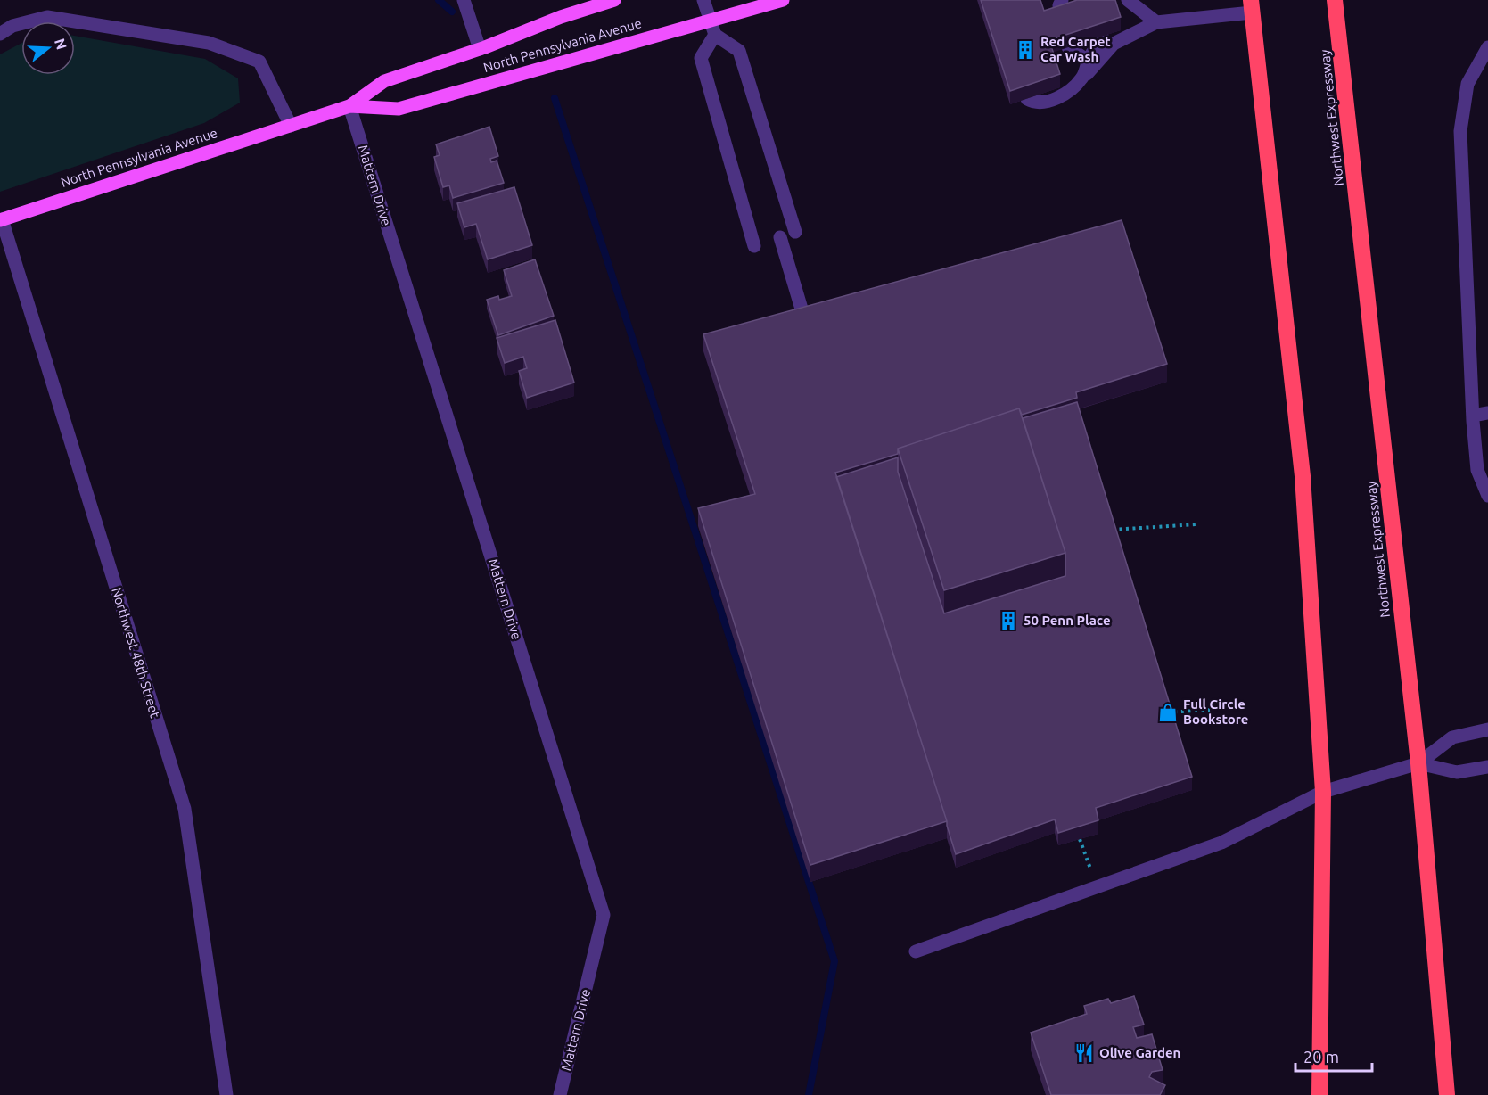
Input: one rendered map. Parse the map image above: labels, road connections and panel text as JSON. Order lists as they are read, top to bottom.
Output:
{
  "streets": {
    "highway": ["Northwest Expressway"],
    "main road": ["North Pennsylvania Avenue"],
    "street": ["Mattern Drive", "Northwest 48th Street"]
  },
  "crossings": [
    ["North Pennsylvania Avenue", "Mattern Drive"],
    ["North Pennsylvania Avenue", "Northwest 48th Street"]
  ],
  "places": {
    "building": ["Red Carpet Car Wash", "50 Penn Place"],
    "shop": ["Full Circle Bookstore"],
    "restaurant": ["Olive Garden"]
  },
  "scale_bar": "20 m",
  "north": "right"
}
